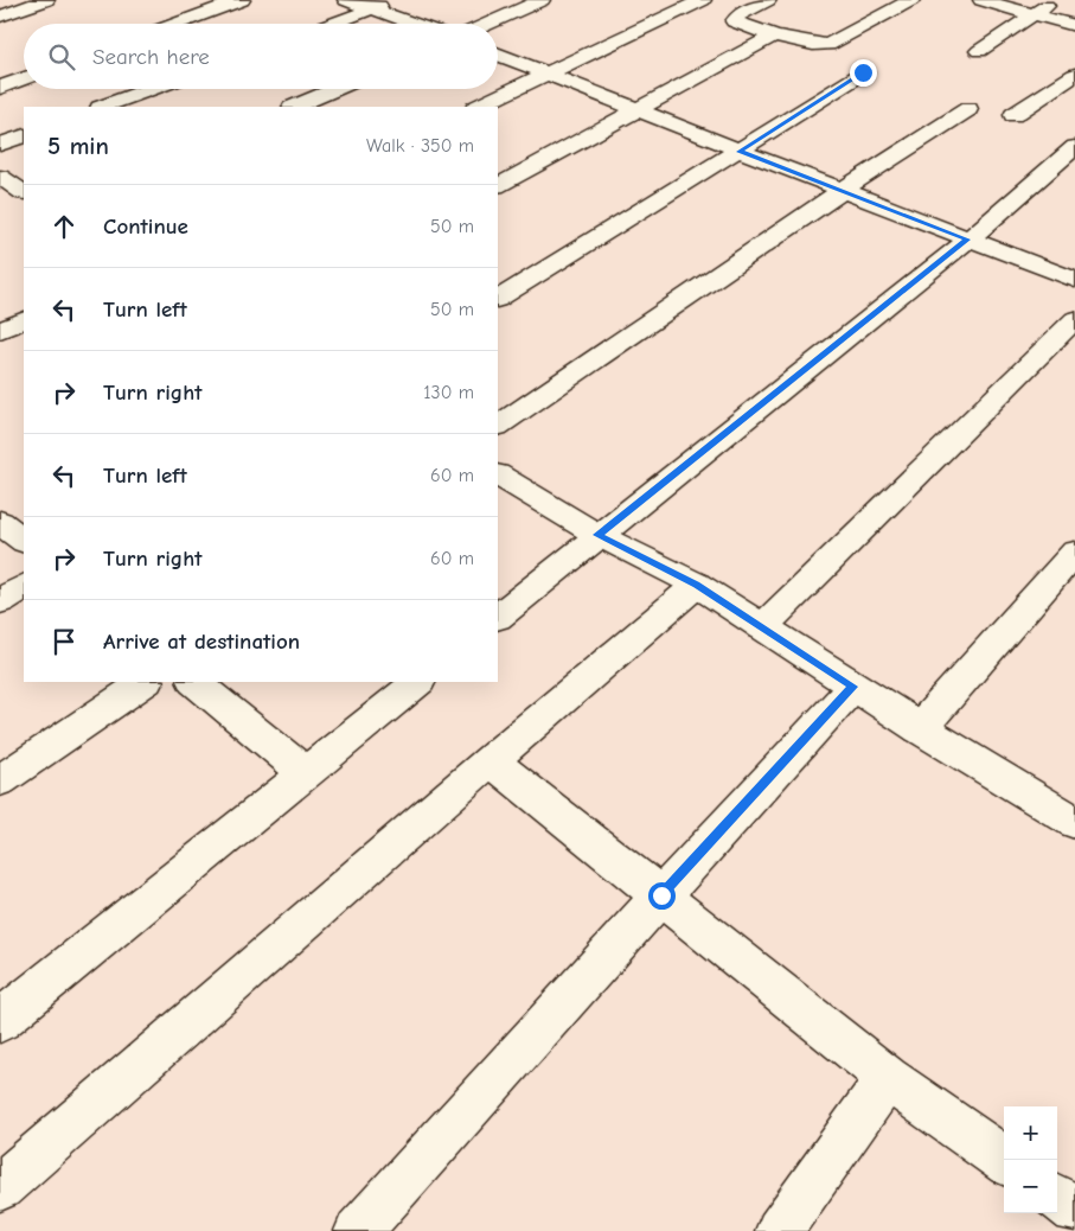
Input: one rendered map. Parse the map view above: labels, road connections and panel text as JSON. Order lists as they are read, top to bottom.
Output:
{
  "page": {
    "search": "Search here",
    "heading": ["5 min", "Walk · 350 m"],
    "list": [
      ["Continue", "50 m"],
      ["Turn left", "50 m"],
      ["Turn right", "130 m"],
      ["Turn left", "60 m"],
      ["Turn right", "60 m"],
      "Arrive at destination"
    ],
    "map_buttons": ["+", "−"]
  }
}
